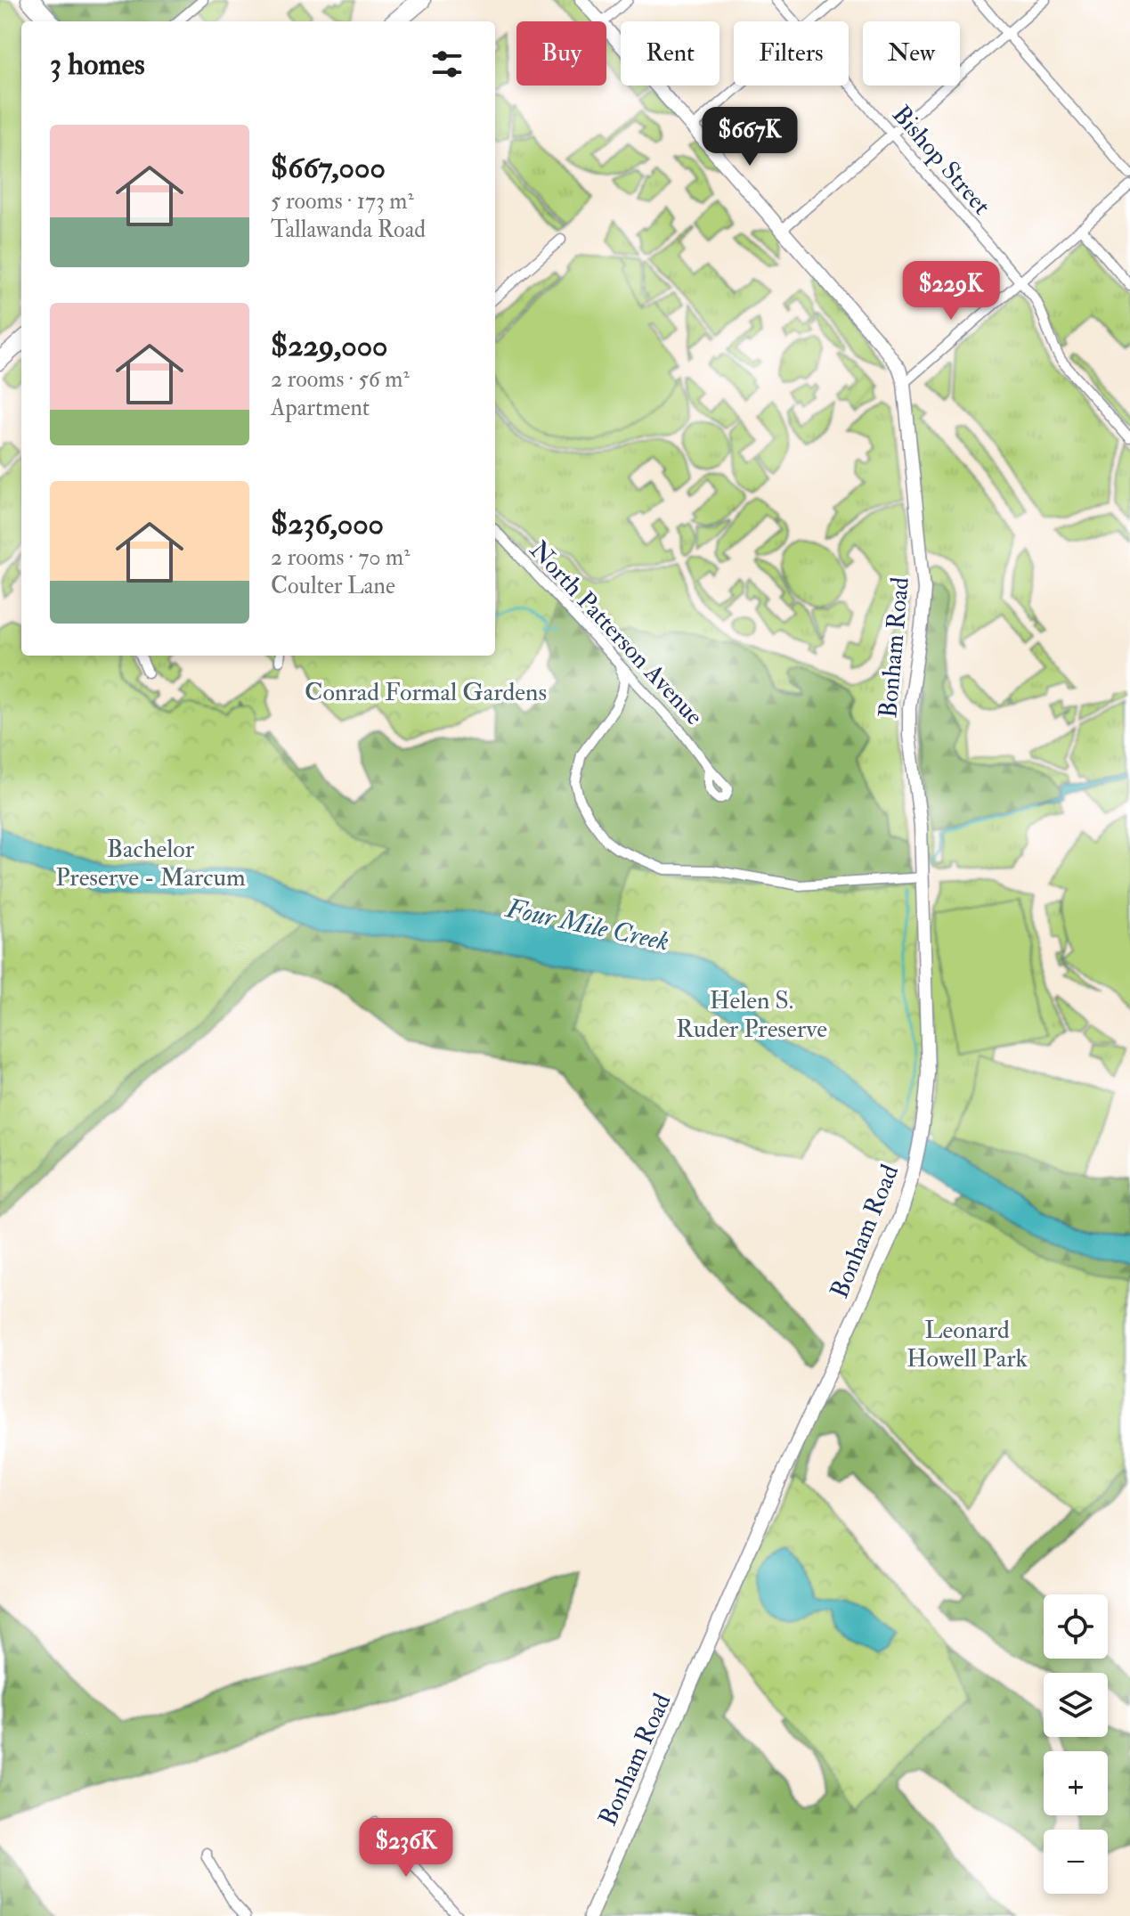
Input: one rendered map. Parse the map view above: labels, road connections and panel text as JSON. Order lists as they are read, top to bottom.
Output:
{
  "streets": {
    "street": ["Bishop Street", "North Patterson Avenue", "Bonham Road"]
  },
  "water": ["Four Mile Creek"],
  "parks": [
    "Conrad Formal Gardens",
    "Bachelor Preserve - Marcum",
    "Helen S. Ruder Preserve",
    "Leonard Howell Park"
  ],
  "page": {
    "chip": [
      "Buy",
      "Rent",
      "Filters",
      "New"
    ],
    "heading": "3 homes",
    "price": ["$667K", "$229K", "$236K"],
    "list": [
      {
        "name": "$667,000",
        "note": "5 rooms · 173 m² · Tallawanda Road"
      },
      {
        "name": "$229,000",
        "note": "2 rooms · 56 m² · Apartment"
      },
      {
        "name": "$236,000",
        "note": "2 rooms · 70 m² · Coulter Lane"
      }
    ],
    "map_buttons": ["+", "−"]
  }
}
